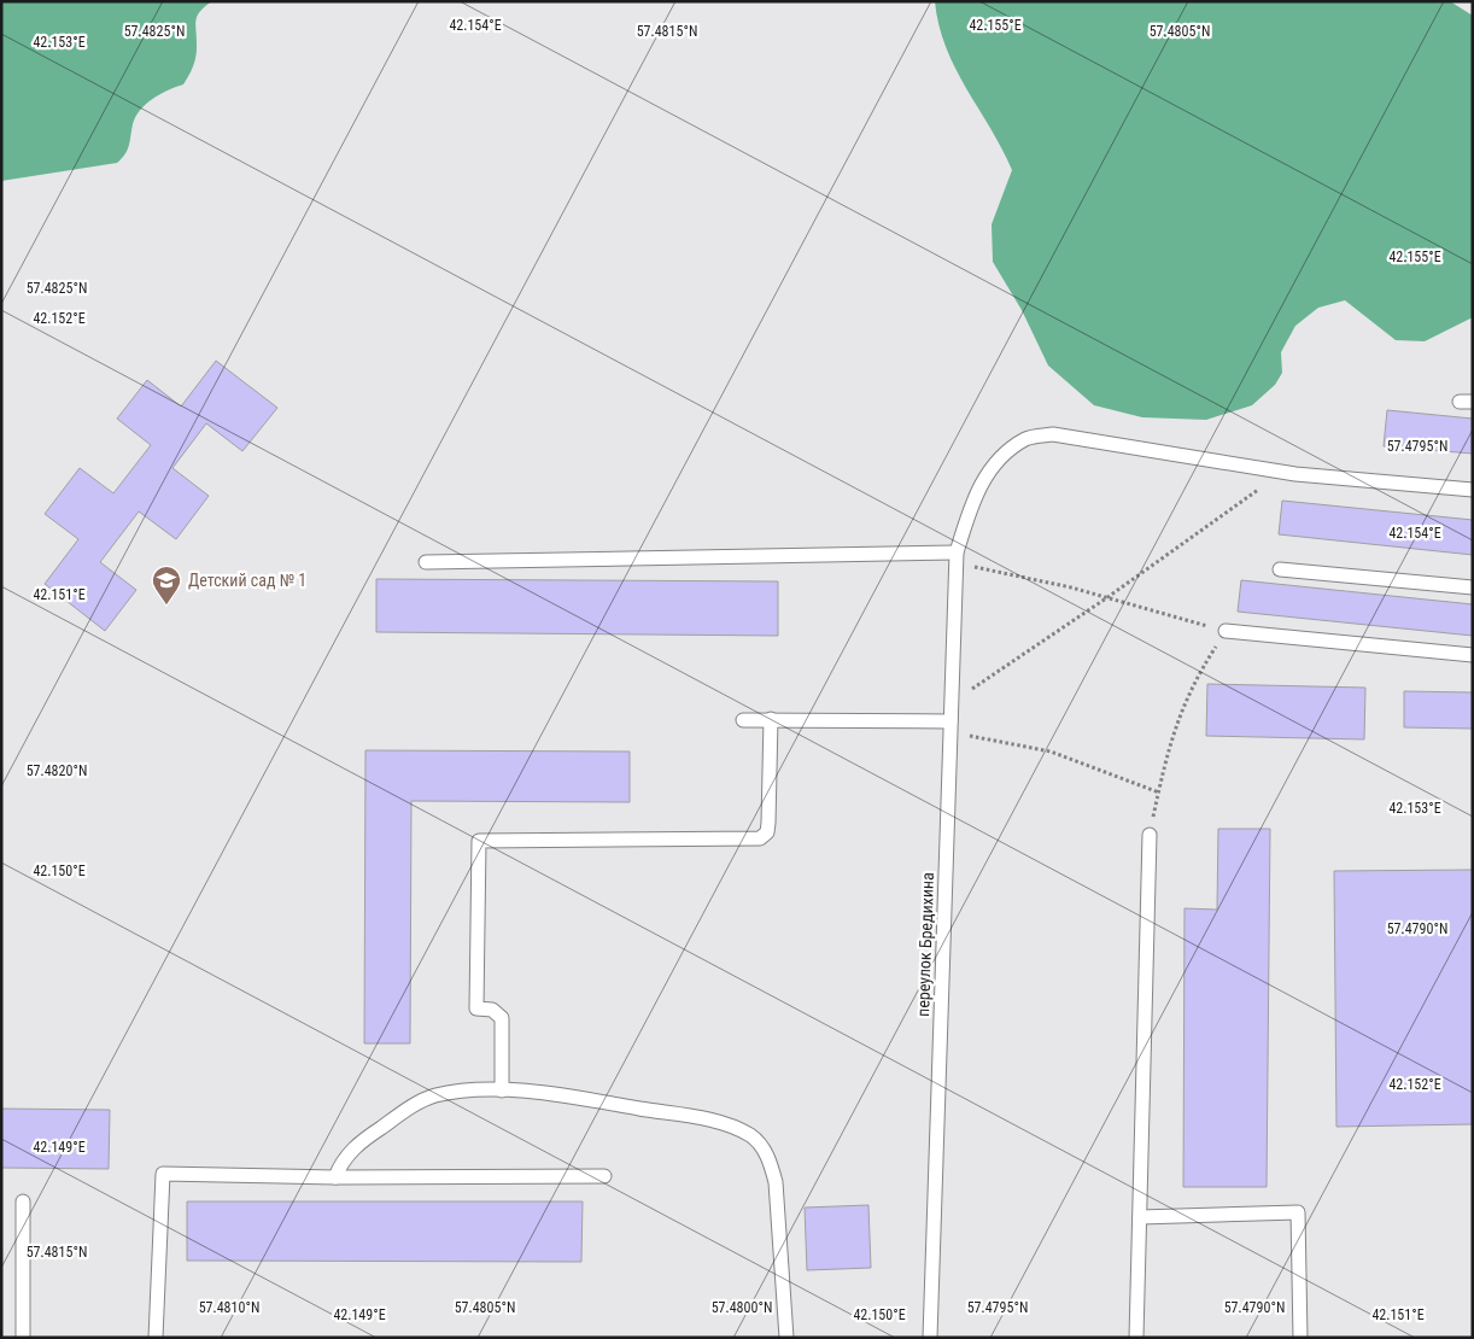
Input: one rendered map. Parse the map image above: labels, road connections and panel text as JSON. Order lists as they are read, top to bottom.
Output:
{
  "streets": {
    "lane": ["переулок Бредихина"]
  },
  "places": {
    "school or university": ["Детский сад № 1"]
  },
  "coordinates": [
    "42.154°E",
    "42.155°E",
    "57.4825°N",
    "57.4815°N",
    "57.4805°N",
    "42.153°E",
    "42.152°E",
    "57.4795°N",
    "42.151°E",
    "57.4820°N",
    "42.150°E",
    "57.4790°N",
    "42.149°E",
    "57.4810°N",
    "57.4800°N"
  ]
}
